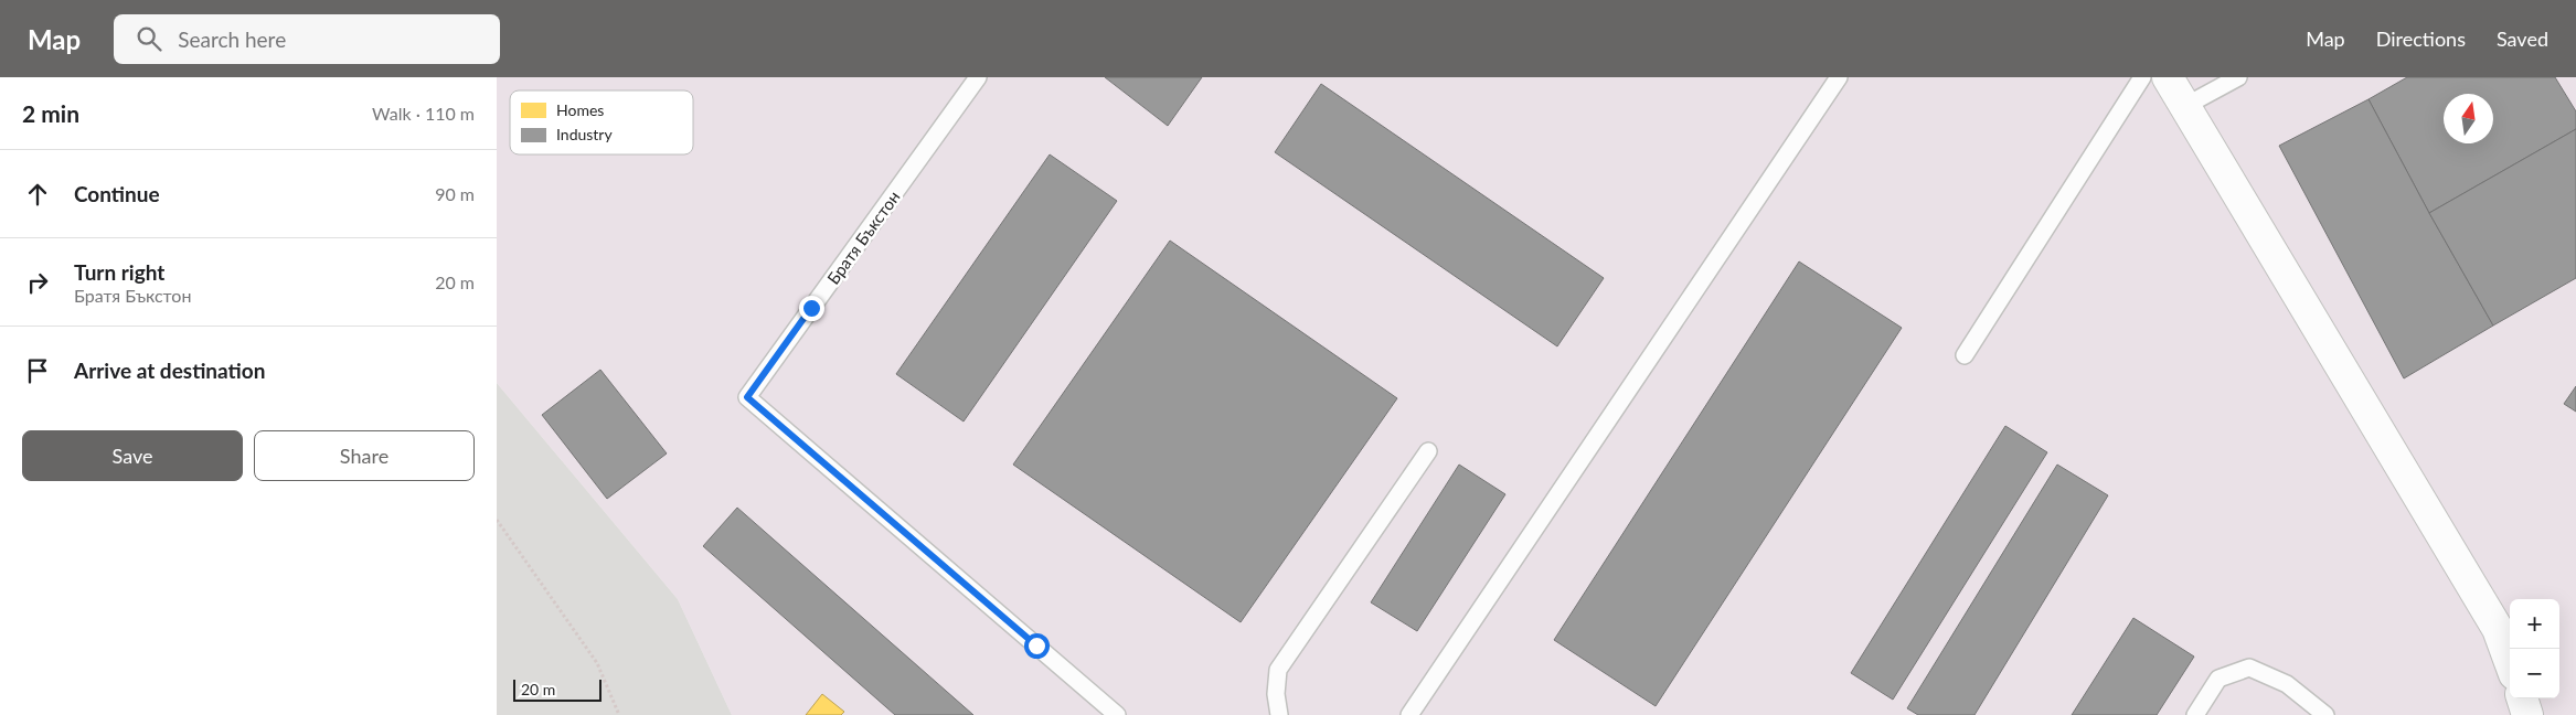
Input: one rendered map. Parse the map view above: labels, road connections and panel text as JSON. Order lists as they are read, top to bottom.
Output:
{
  "streets": {
    "lane": ["Братя Бъкстон"]
  },
  "legend": ["Homes", "Industry"],
  "scale_bar": "20 m",
  "north": "top",
  "page": {
    "header": "Map",
    "search": "Search here",
    "nav": ["Map", "Directions", "Saved"],
    "heading": ["2 min", "Walk · 110 m"],
    "list": [
      ["Continue", "90 m"],
      ["Turn right", "Братя Бъкстон", "20 m"],
      "Arrive at destination"
    ],
    "buttons": ["Save", "Share"],
    "map_buttons": ["+", "−"],
    "scale": "20 m"
  }
}
